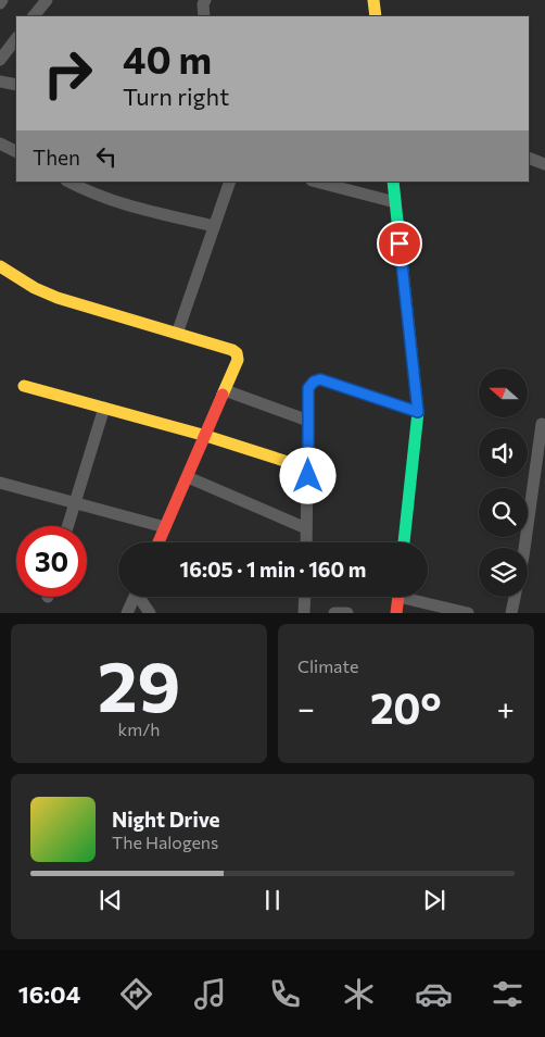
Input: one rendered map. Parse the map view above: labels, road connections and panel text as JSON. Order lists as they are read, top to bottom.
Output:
{
  "north": "left",
  "page": {
    "turn": ["40 m", "Turn right"],
    "then": "Then",
    "limit": "30",
    "trip": "16:05 · 1 min · 160 m",
    "tile": [
      ["29", "km/h"],
      "Climate"
    ],
    "heat": ["−", "20°", "+"],
    "song": ["Night Drive", "The Halogens"],
    "tabs": "16:04"
  }
}
